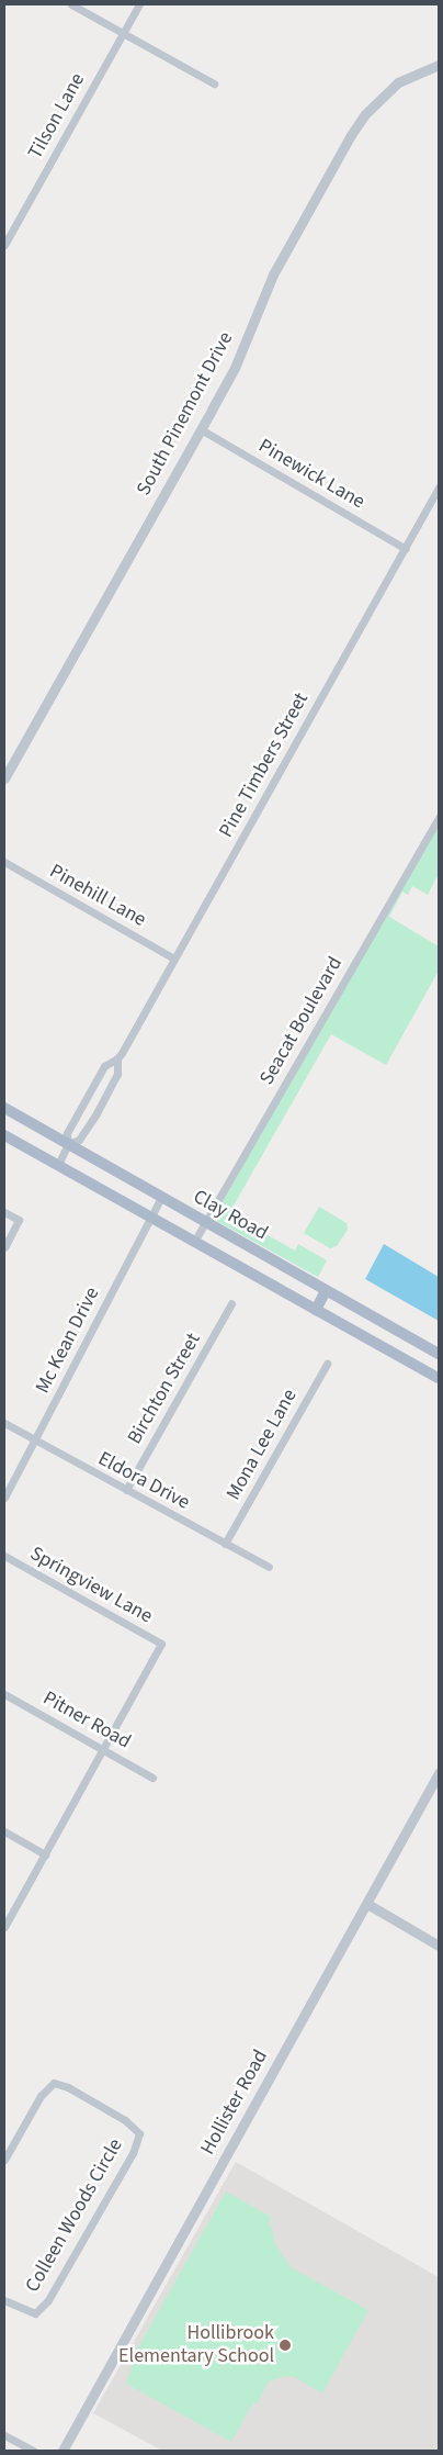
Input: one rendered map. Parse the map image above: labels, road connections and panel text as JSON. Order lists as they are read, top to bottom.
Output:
{
  "streets": {
    "main road": ["Clay Road"],
    "street": [
      "Tilson Lane",
      "South Pinemont Drive",
      "Pinewick Lane",
      "Pine Timbers Street",
      "Pinehill Lane",
      "Seacat Boulevard",
      "Mc Kean Drive",
      "Birchton Street",
      "Mona Lee Lane",
      "Eldora Drive",
      "Springview Lane",
      "Pitner Road",
      "Hollister Road",
      "Colleen Woods Circle"
    ]
  },
  "crossings": [
    ["South Pinemont Drive", "Pinewick Lane"],
    ["Pinewick Lane", "Pine Timbers Street"],
    ["Pine Timbers Street", "Pinehill Lane"],
    ["Pine Timbers Street", "Clay Road"],
    ["Seacat Boulevard", "Clay Road"],
    ["Clay Road", "Mc Kean Drive"],
    ["Mc Kean Drive", "Eldora Drive"],
    ["Birchton Street", "Eldora Drive"],
    ["Mona Lee Lane", "Eldora Drive"],
    ["Springview Lane", "Pitner Road"]
  ],
  "places": ["Hollibrook Elementary School"]
}
